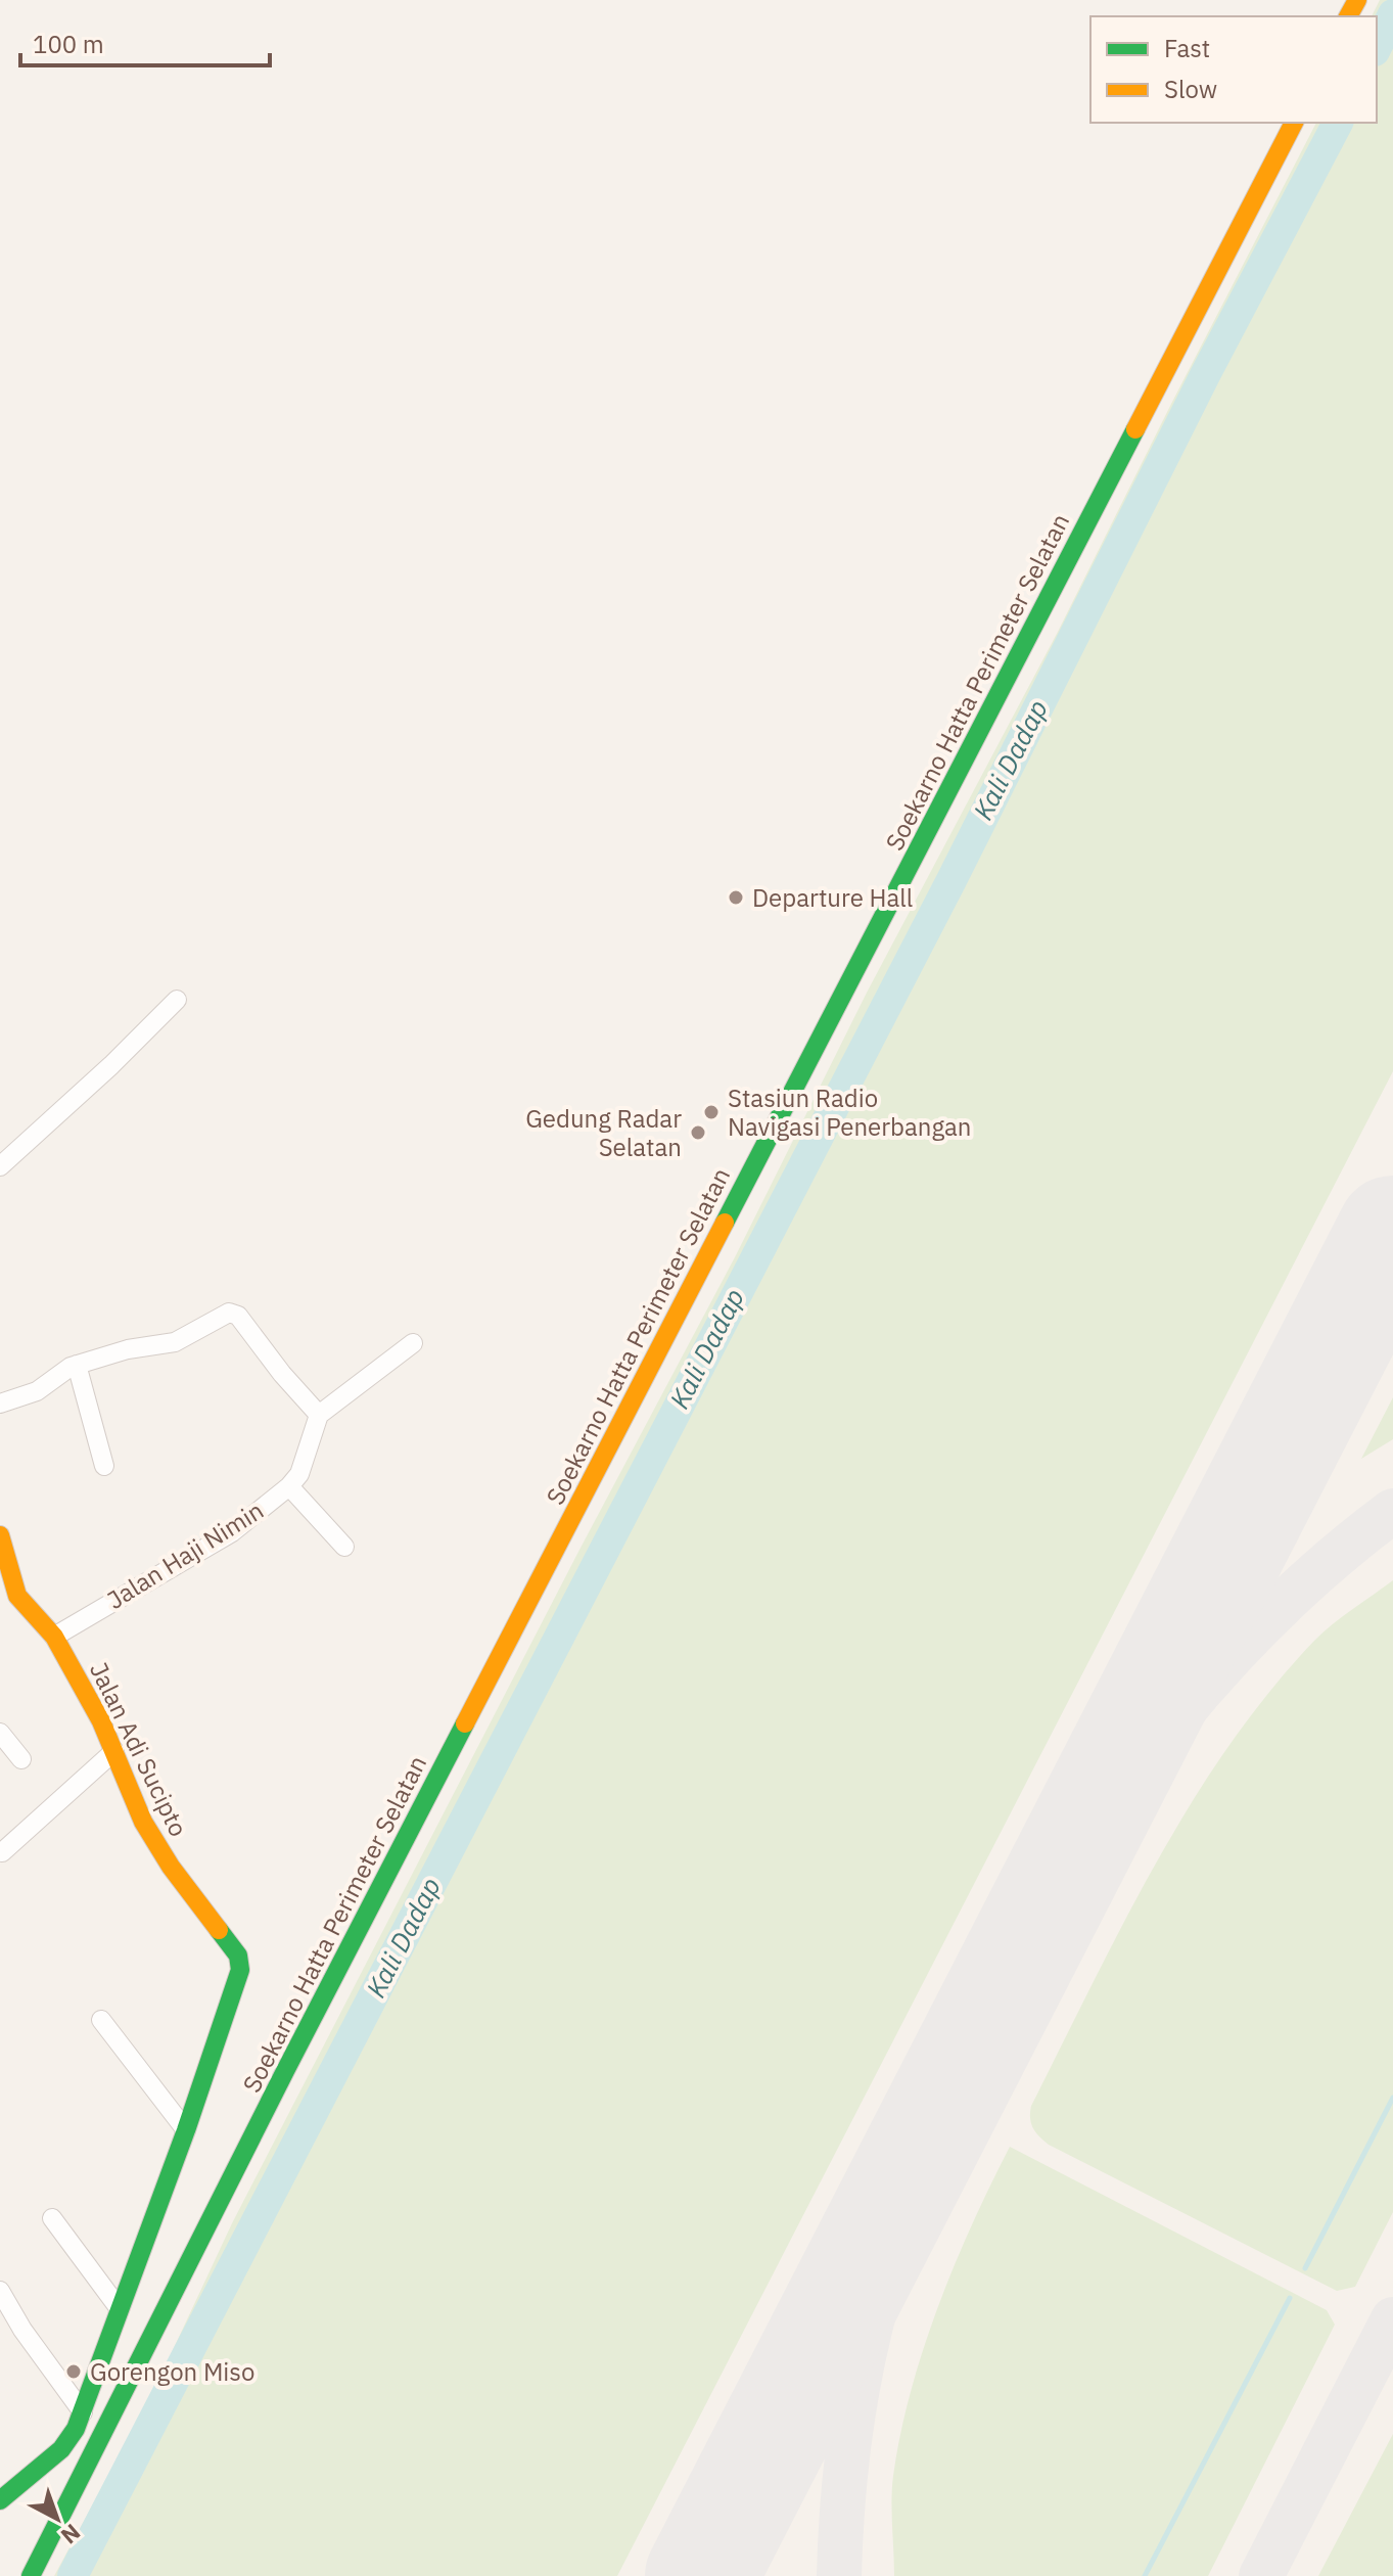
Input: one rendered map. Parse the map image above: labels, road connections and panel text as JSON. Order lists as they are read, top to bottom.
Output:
{
  "streets": {
    "main road": ["Soekarno Hatta Perimeter Selatan", "Jalan Adi Sucipto"],
    "street": ["Jalan Haji Nimin"]
  },
  "crossings": [
    ["Jalan Haji Nimin", "Jalan Adi Sucipto"]
  ],
  "water": ["Kali Dadap"],
  "places": [
    "Departure Hall",
    "Stasiun Radio Navigasi Penerbangan",
    "Gedung Radar Selatan",
    "Gorengon Miso"
  ],
  "legend": ["Fast", "Slow"],
  "scale_bar": "100 m",
  "north": "bottom right"
}
